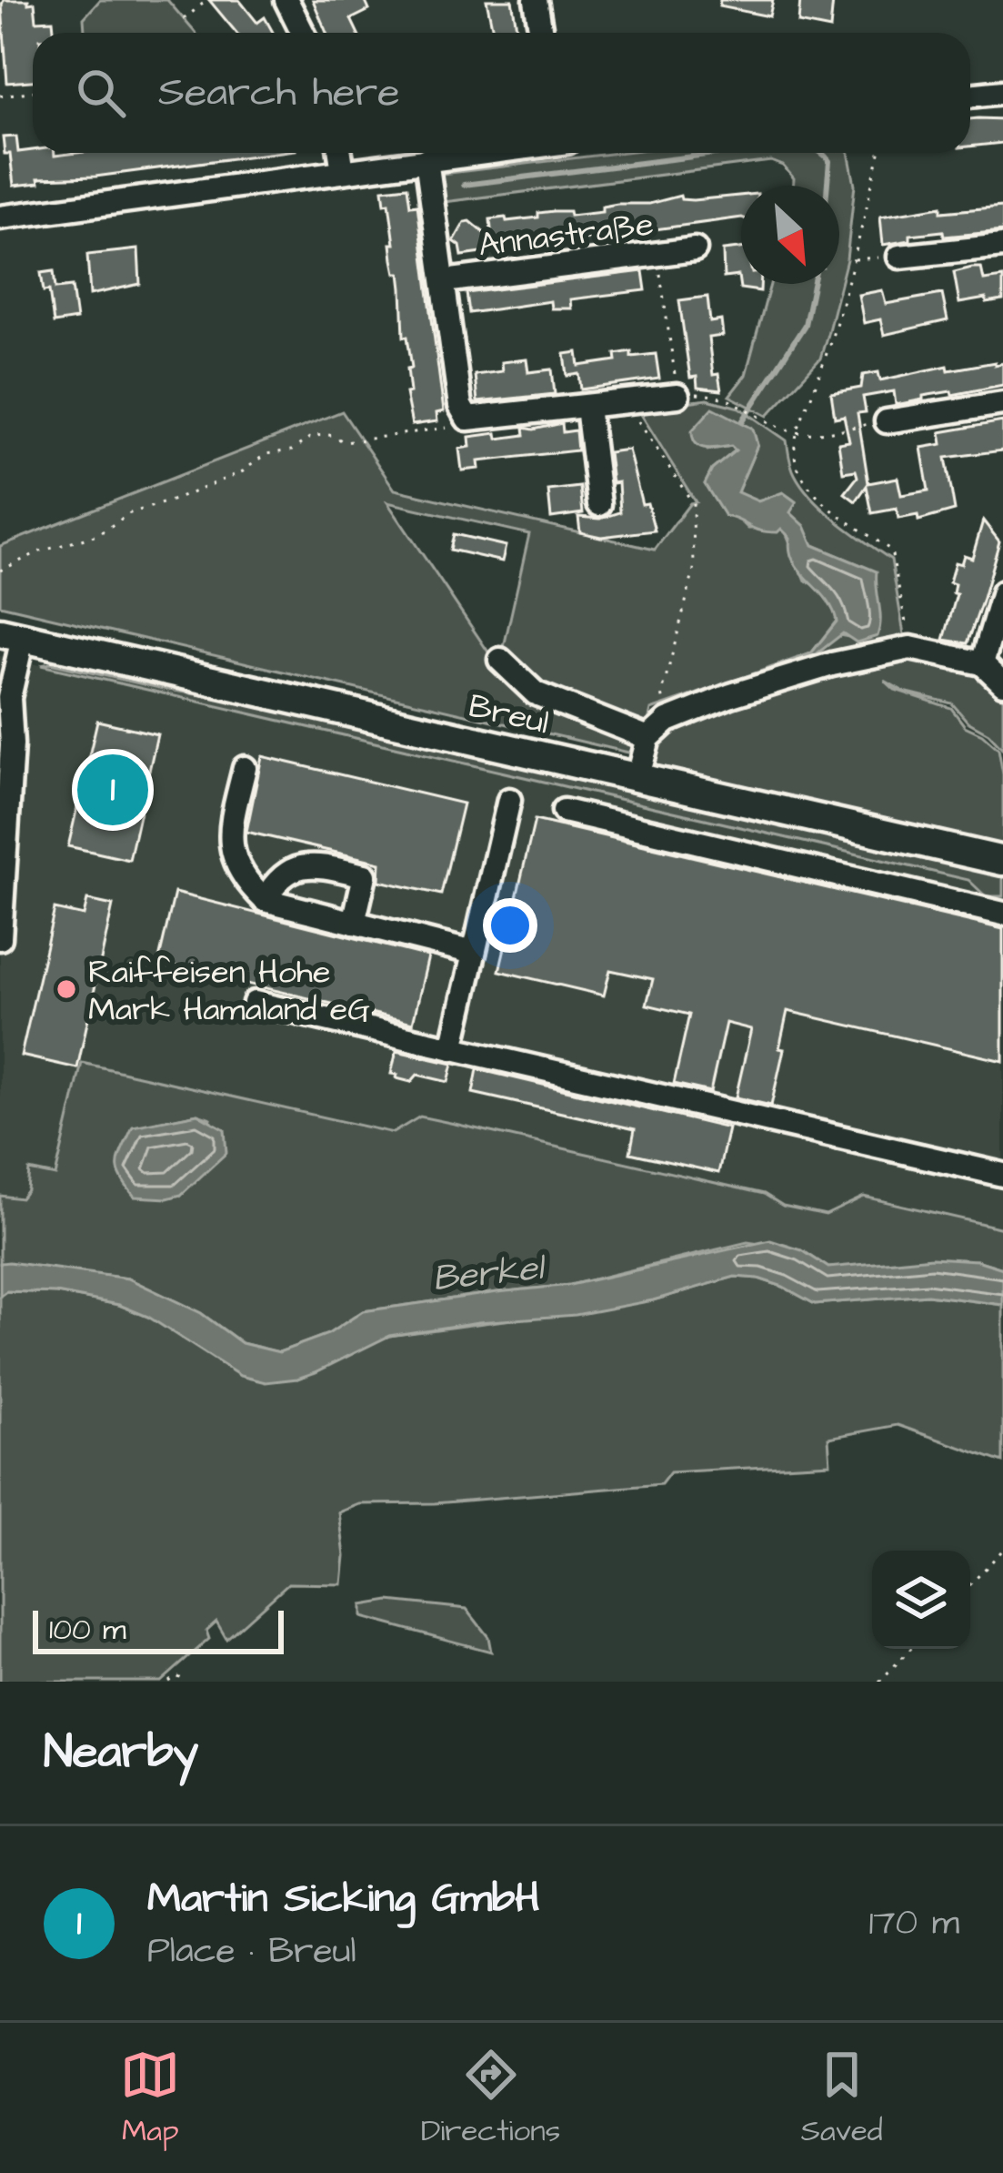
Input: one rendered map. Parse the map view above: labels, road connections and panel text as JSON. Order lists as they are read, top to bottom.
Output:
{
  "streets": {
    "main road": ["Breul"],
    "street": ["Annastraße"]
  },
  "water": ["Berkel"],
  "places": ["Raiffeisen Hohe Mark Hamaland eG"],
  "scale_bar": "100 m",
  "north": "bottom right",
  "page": {
    "search": "Search here",
    "pins": "1",
    "scale": "100 m",
    "heading": "Nearby",
    "list": [
      {
        "mark": "1",
        "name": "Martin Sicking GmbH",
        "note": "Place · Breul",
        "value": "170 m"
      }
    ],
    "nav": ["Map", "Directions", "Saved"]
  }
}
